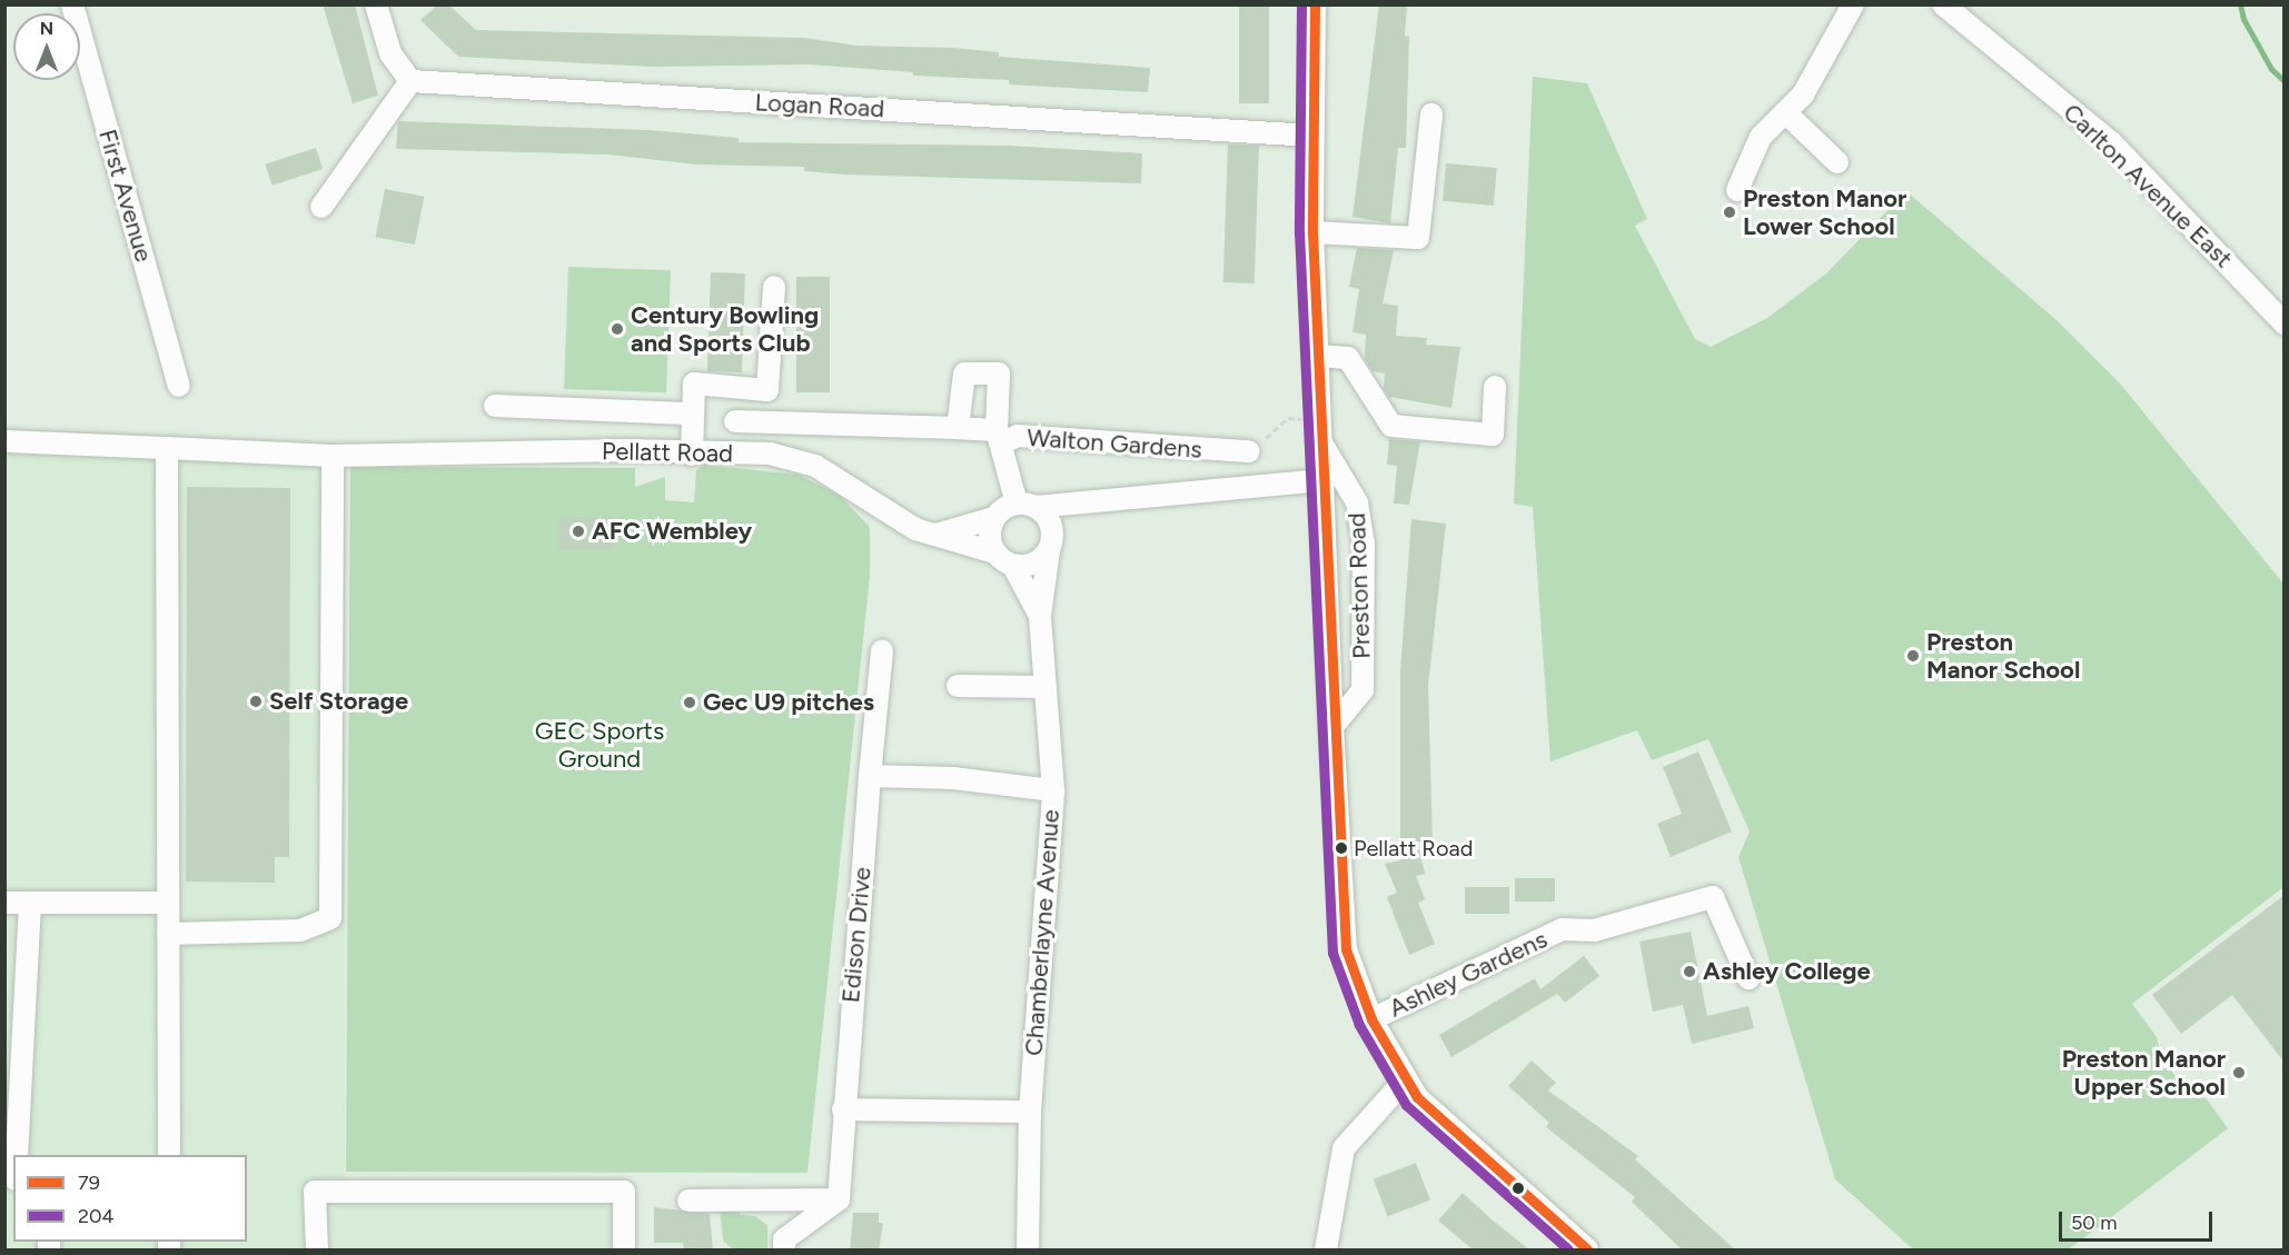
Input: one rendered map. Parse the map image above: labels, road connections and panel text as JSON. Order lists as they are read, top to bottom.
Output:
{
  "streets": {
    "street": [
      "Logan Road",
      "Carlton Avenue East",
      "First Avenue",
      "Walton Gardens",
      "Pellatt Road",
      "Preston Road",
      "Chamberlayne Avenue",
      "Edison Drive",
      "Ashley Gardens"
    ]
  },
  "crossings": [
    ["Logan Road", "Preston Road"],
    ["Walton Gardens", "Pellatt Road"],
    ["Walton Gardens", "Chamberlayne Avenue"],
    ["Pellatt Road", "Chamberlayne Avenue"],
    ["Preston Road", "Ashley Gardens"]
  ],
  "parks": ["GEC Sports Ground"],
  "places": [
    "Preston Manor Lower School",
    "Century Bowling and Sports Club",
    "AFC Wembley",
    "Preston Manor School",
    "Self Storage",
    "Gec U9 pitches",
    "Pellatt Road",
    "Ashley College",
    "Preston Manor Upper School"
  ],
  "lines": ["transit line 79", "transit line 204"],
  "legend": ["79", "204"],
  "scale_bar": "50 m",
  "north": "top"
}
